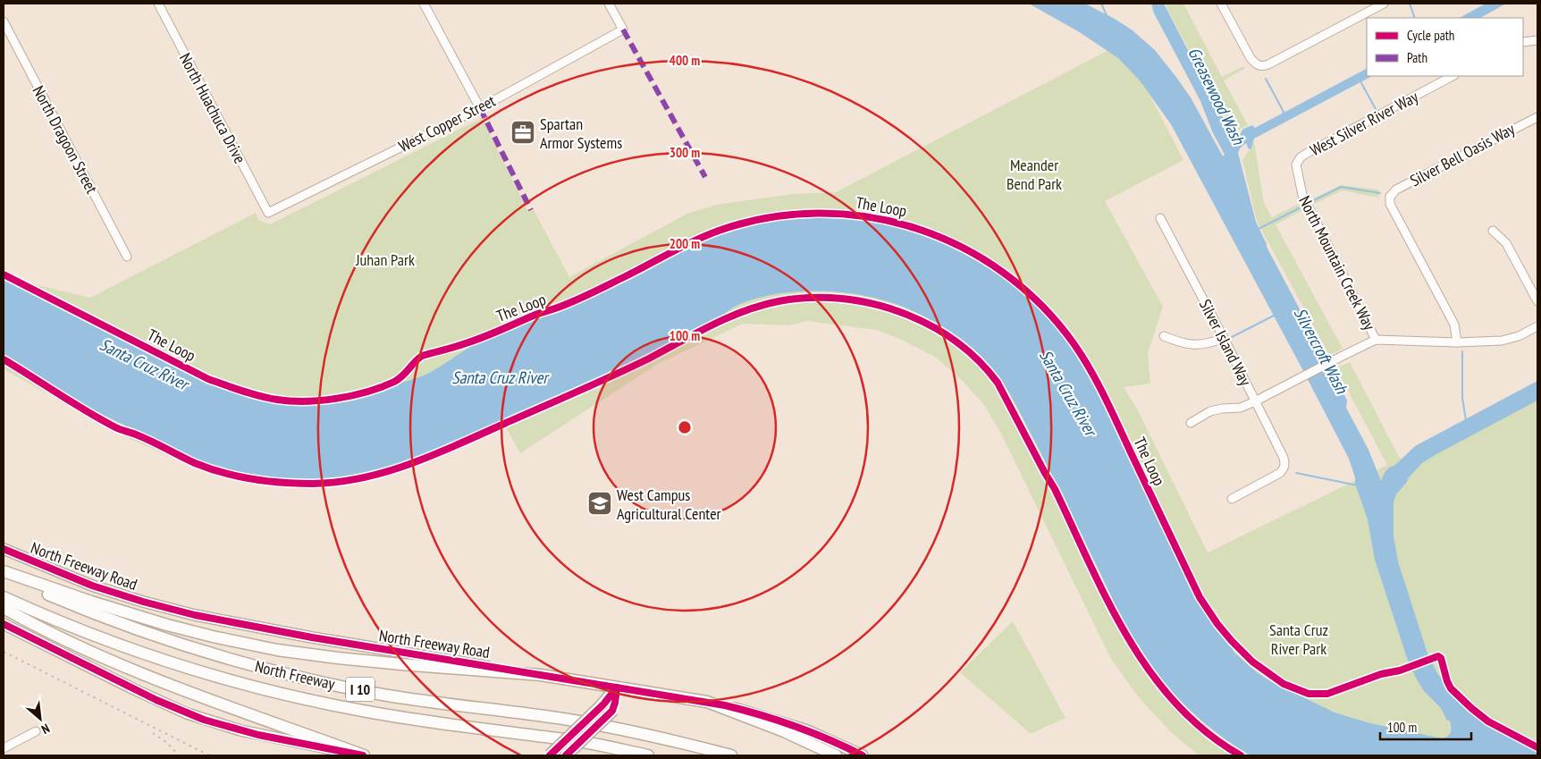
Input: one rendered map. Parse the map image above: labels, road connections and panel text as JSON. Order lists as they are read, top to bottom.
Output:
{
  "streets": {
    "highway": ["North Freeway Road", "North Freeway", "I 10"],
    "street": [
      "North Huachuca Drive",
      "West Copper Street",
      "West Silver River Way",
      "North Dragoon Street",
      "Silver Bell Oasis Way",
      "North Mountain Creek Way",
      "Silver Island Way"
    ],
    "cycle path": ["The Loop"]
  },
  "crossings": [
    ["North Huachuca Drive", "West Copper Street"],
    ["West Silver River Way", "North Mountain Creek Way"]
  ],
  "water": ["Greasewood Wash", "Silvercroft Wash", "Santa Cruz River"],
  "parks": ["Meander Bend Park", "Juhan Park", "Santa Cruz River Park"],
  "places": {
    "office": ["Spartan Armor Systems"],
    "school or university": ["West Campus Agricultural Center"]
  },
  "legend": ["Cycle path", "Path"],
  "scale_bar": "100 m",
  "north": "bottom right",
  "rings": [
    "400 m",
    "300 m",
    "200 m",
    "100 m"
  ]
}
